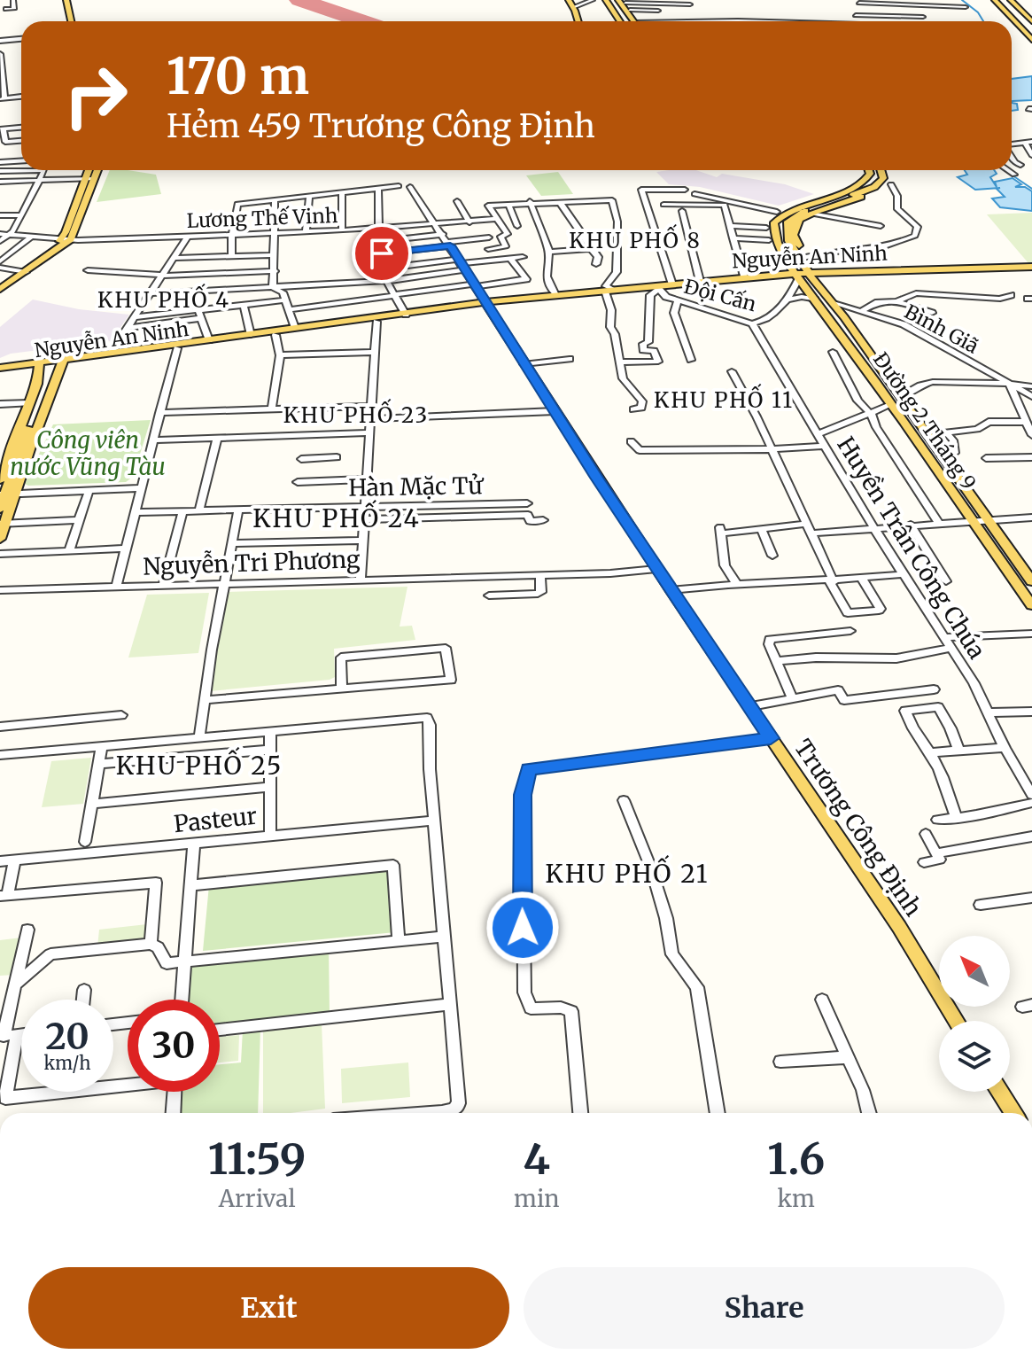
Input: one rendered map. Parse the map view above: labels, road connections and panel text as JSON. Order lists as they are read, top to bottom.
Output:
{
  "streets": {
    "main road": ["Nguyễn An Ninh", "Đường 2 Tháng 9", "Trương Công Định"],
    "street": [
      "Lương Thế Vinh",
      "Đội Cấn",
      "Bình Giã",
      "Hàn Mặc Tử",
      "Huyền Trân Công Chúa",
      "Nguyễn Tri Phương",
      "Pasteur"
    ]
  },
  "crossings": [
    ["Lương Thế Vinh", "Trương Công Định"],
    ["Nguyễn An Ninh", "Đội Cấn"],
    ["Nguyễn An Ninh", "Đường 2 Tháng 9"],
    ["Nguyễn An Ninh", "Trương Công Định"],
    ["Đội Cấn", "Đường 2 Tháng 9"],
    ["Đội Cấn", "Huyền Trân Công Chúa"],
    ["Bình Giã", "Đường 2 Tháng 9"],
    ["Nguyễn Tri Phương", "Trương Công Định"]
  ],
  "districts": [
    "KHU PHỐ 8",
    "KHU PHỐ 4",
    "KHU PHỐ 11",
    "KHU PHỐ 23",
    "KHU PHỐ 24",
    "KHU PHỐ 25",
    "KHU PHỐ 21"
  ],
  "parks": ["Công viên nước Vũng Tàu"],
  "north": "top left",
  "page": {
    "turn": ["170 m", "Hẻm 459 Trương Công Định"],
    "speed": "20 km/h",
    "limit": "30",
    "eta": [
      "11:59",
      "Arrival",
      "4",
      "min",
      "1.6",
      "km"
    ],
    "buttons": ["Exit", "Share"]
  }
}
